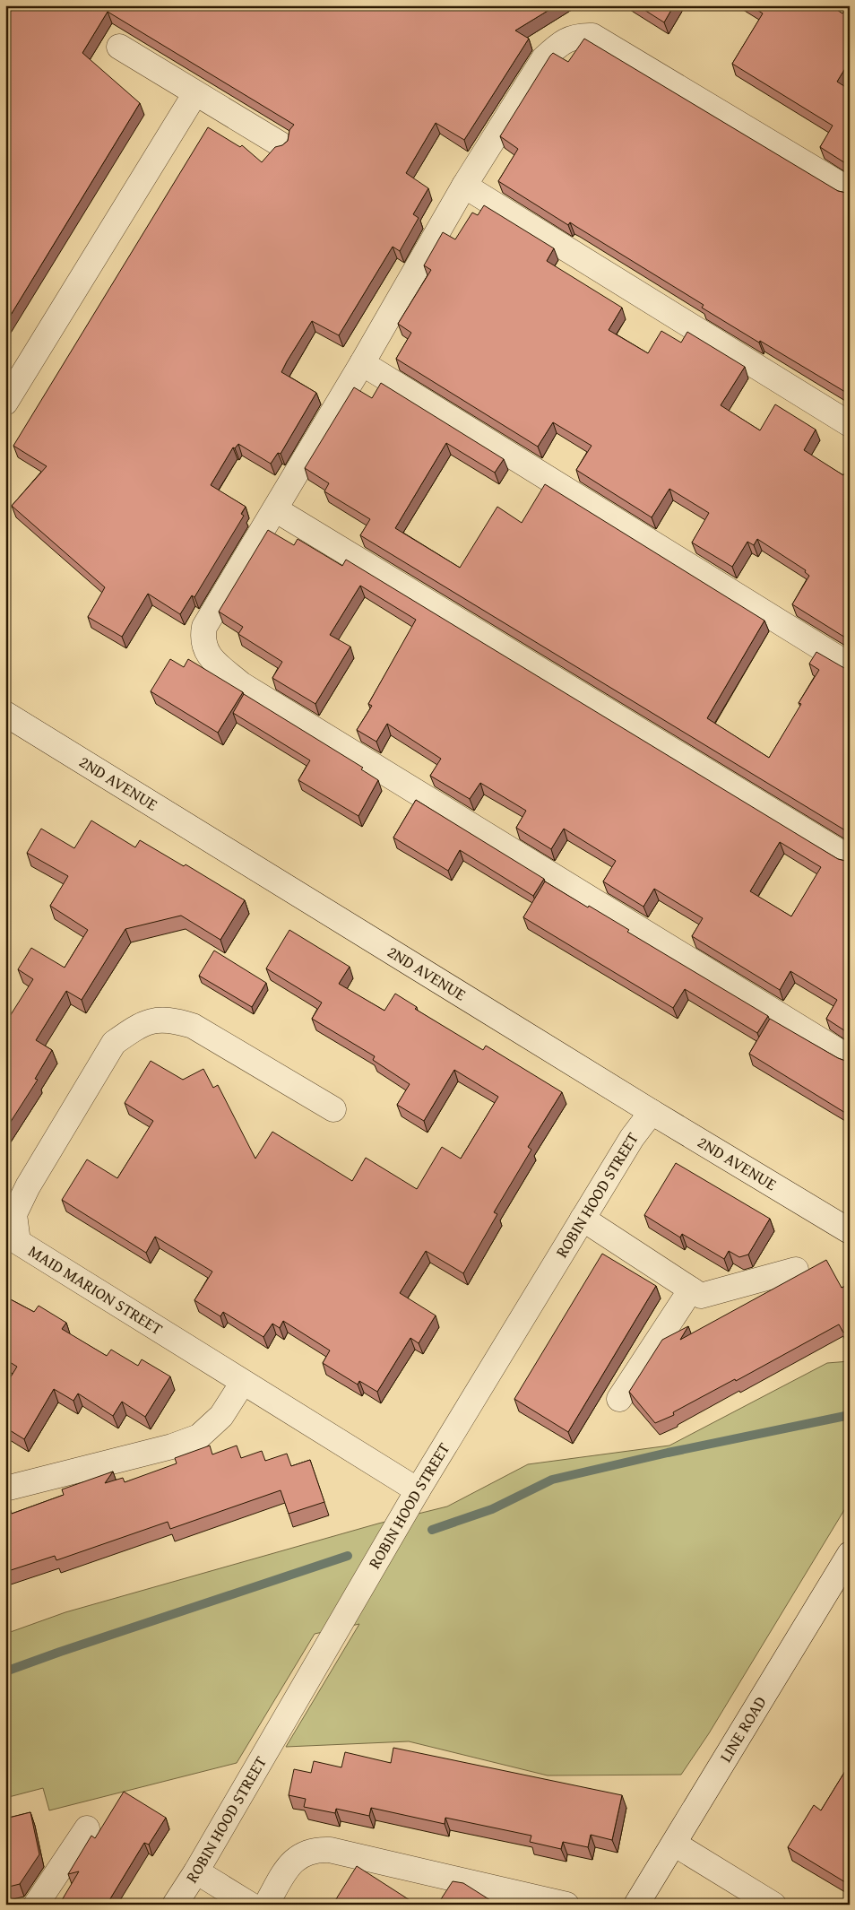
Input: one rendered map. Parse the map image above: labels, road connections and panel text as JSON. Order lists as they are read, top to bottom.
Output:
{
  "streets": {
    "street": [
      "2ND AVENUE",
      "ROBIN HOOD STREET",
      "MAID MARION STREET",
      "LINE ROAD"
    ]
  },
  "crossings": [
    ["2ND AVENUE", "ROBIN HOOD STREET"],
    ["ROBIN HOOD STREET", "MAID MARION STREET"]
  ]
}
